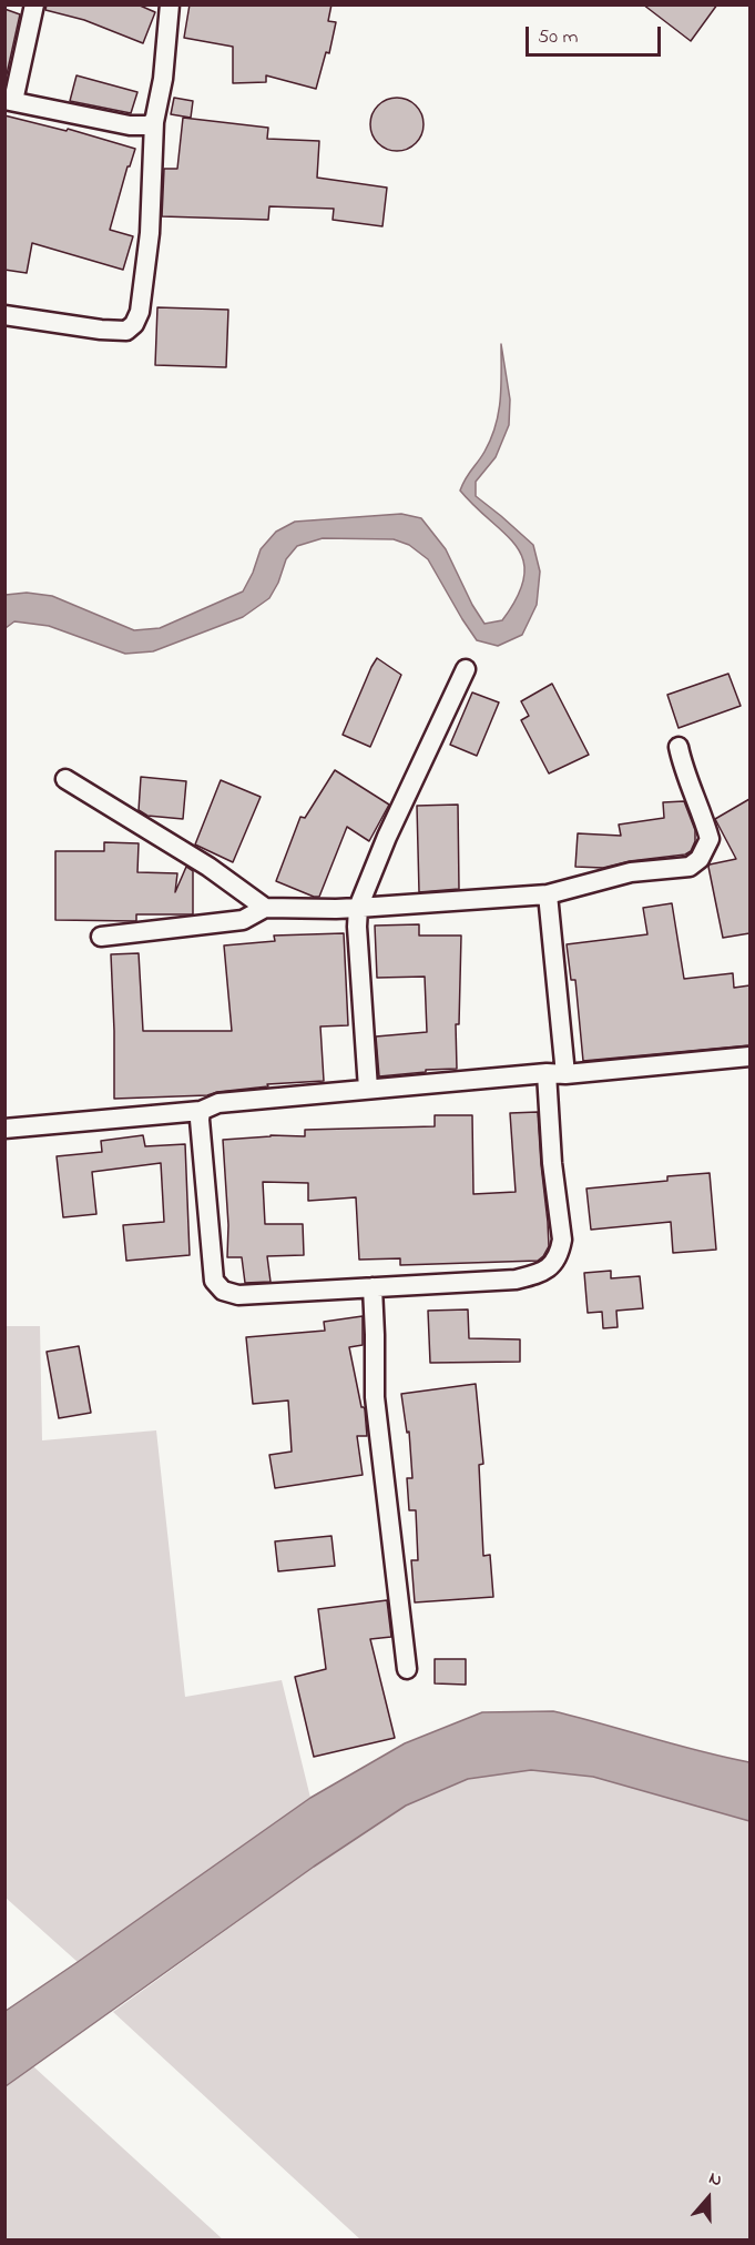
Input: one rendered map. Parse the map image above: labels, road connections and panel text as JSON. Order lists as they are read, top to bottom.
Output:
{
  "scale_bar": "50 m",
  "north": "top"
}
